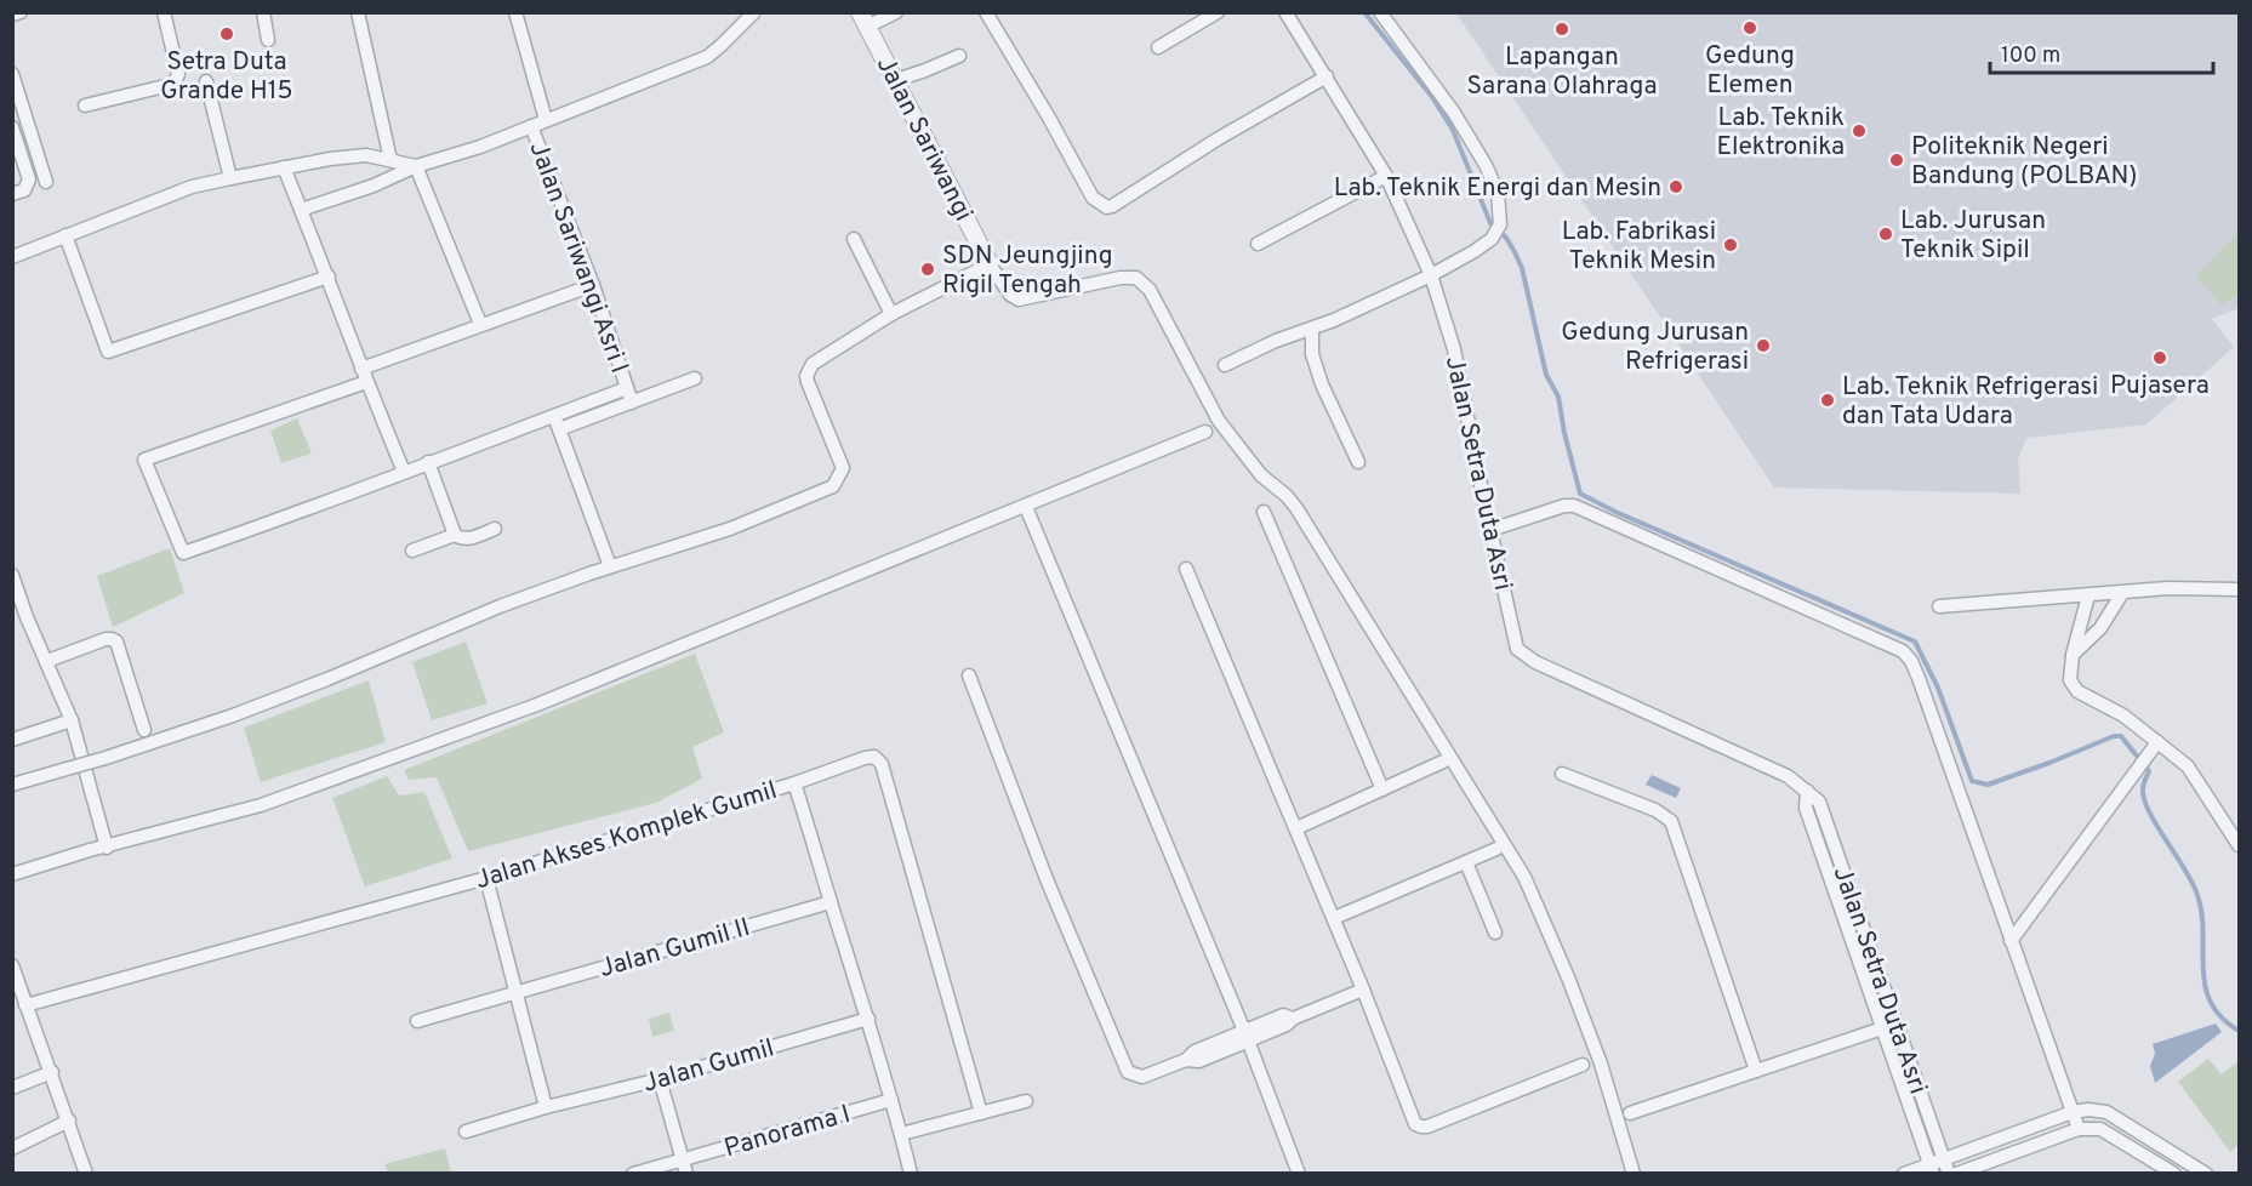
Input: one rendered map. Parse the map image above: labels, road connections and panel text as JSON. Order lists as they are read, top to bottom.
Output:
{
  "streets": {
    "street": [
      "Jalan Sariwangi",
      "Jalan Sariwangi Asri I",
      "Jalan Setra Duta Asri",
      "Jalan Akses Komplek Gumil",
      "Jalan Gumil II",
      "Jalan Gumil",
      "Panorama I"
    ]
  },
  "crossings": [
    ["Jalan Akses Komplek Gumil", "Jalan Gumil II"],
    ["Jalan Akses Komplek Gumil", "Jalan Gumil"],
    ["Jalan Akses Komplek Gumil", "Panorama I"]
  ],
  "places": [
    "Gedung Elemen",
    "Lapangan Sarana Olahraga",
    "Setra Duta Grande H15",
    "Lab. Teknik Elektronika",
    "Politeknik Negeri Bandung (POLBAN)",
    "Lab. Teknik Energi dan Mesin",
    "Lab. Jurusan Teknik Sipil",
    "Lab. Fabrikasi Teknik Mesin",
    "SDN Jeungjing Rigil Tengah",
    "Gedung Jurusan Refrigerasi",
    "Pujasera",
    "Lab. Teknik Refrigerasi dan Tata Udara"
  ],
  "scale_bar": "100 m"
}
